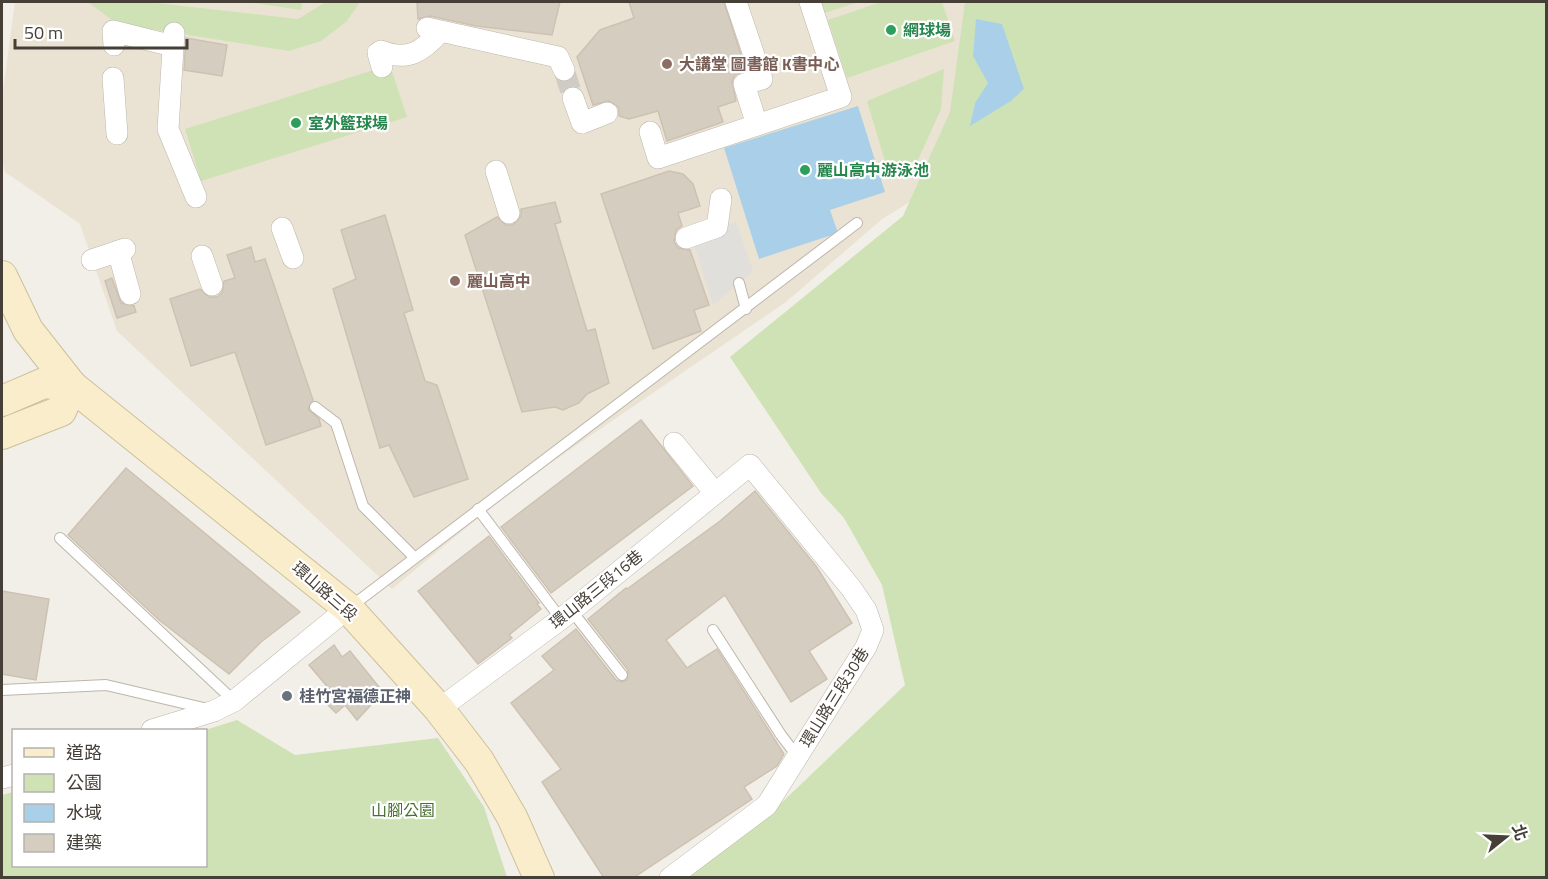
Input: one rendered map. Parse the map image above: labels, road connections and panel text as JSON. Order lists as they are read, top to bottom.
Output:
{
  "streets": {
    "street": ["環山路三段16巷", "環山路三段", "環山路三段30巷"]
  },
  "crossings": [
    ["環山路三段16巷", "環山路三段"],
    ["環山路三段16巷", "環山路三段30巷"]
  ],
  "parks": ["山腳公園"],
  "places": [
    "網球場",
    "大講堂 圖書館 K書中心",
    "室外籃球場",
    "麗山高中游泳池",
    "麗山高中",
    "桂竹宮福德正神"
  ],
  "legend": [
    "道路",
    "公園",
    "水域",
    "建築"
  ],
  "scale_bar": "50 m",
  "north": "right"
}
